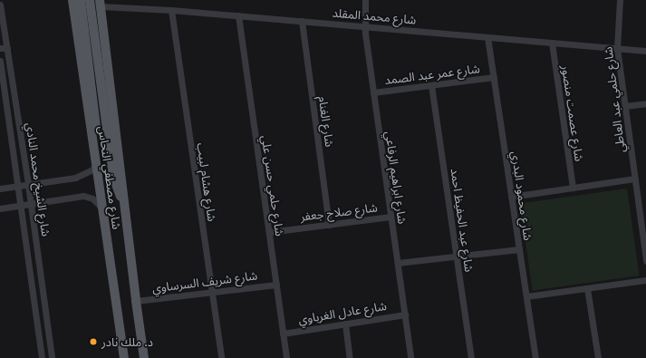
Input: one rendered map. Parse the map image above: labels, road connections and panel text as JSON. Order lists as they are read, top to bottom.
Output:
{
  "streets": {
    "main road": ["شارع مصطفي النحاس"],
    "street": [
      "شارع محمد المقلد",
      "شارع عمر عبد الصمد",
      "شارع حلمي عبد العاطي",
      "شارع عصمت منصور",
      "شارع الغنام",
      "شارع ابراهيم الرفاعي",
      "شارع الشيخ محمد النادي",
      "شارع هشام لبيب",
      "شارع حلمي حسن علي",
      "شارع محمود البدري",
      "شارع صلاح جعفر",
      "شارع عبد الحفيظ احمد",
      "شارع شريف السرساوي",
      "شارع عادل الغرباوي"
    ]
  },
  "crossings": [
    ["شارع محمد المقلد", "شارع حلمي عبد العاطي"],
    ["شارع محمد المقلد", "شارع عصمت منصور"],
    ["شارع محمد المقلد", "شارع الغنام"],
    ["شارع محمد المقلد", "شارع مصطفي النحاس"],
    ["شارع محمد المقلد", "شارع ابراهيم الرفاعي"],
    ["شارع محمد المقلد", "شارع هشام لبيب"],
    ["شارع محمد المقلد", "شارع حلمي حسن علي"],
    ["شارع محمد المقلد", "شارع محمود البدري"],
    ["شارع عمر عبد الصمد", "شارع ابراهيم الرفاعي"],
    ["شارع عمر عبد الصمد", "شارع محمود البدري"],
    ["شارع عمر عبد الصمد", "شارع عبد الحفيظ احمد"],
    ["شارع الغنام", "شارع صلاح جعفر"],
    ["شارع مصطفي النحاس", "شارع شريف السرساوي"],
    ["شارع ابراهيم الرفاعي", "شارع صلاح جعفر"],
    ["شارع ابراهيم الرفاعي", "شارع عادل الغرباوي"],
    ["شارع هشام لبيب", "شارع شريف السرساوي"],
    ["شارع حلمي حسن علي", "شارع صلاح جعفر"],
    ["شارع حلمي حسن علي", "شارع شريف السرساوي"],
    ["شارع حلمي حسن علي", "شارع عادل الغرباوي"]
  ],
  "places": ["د. ملك نادر"]
}
